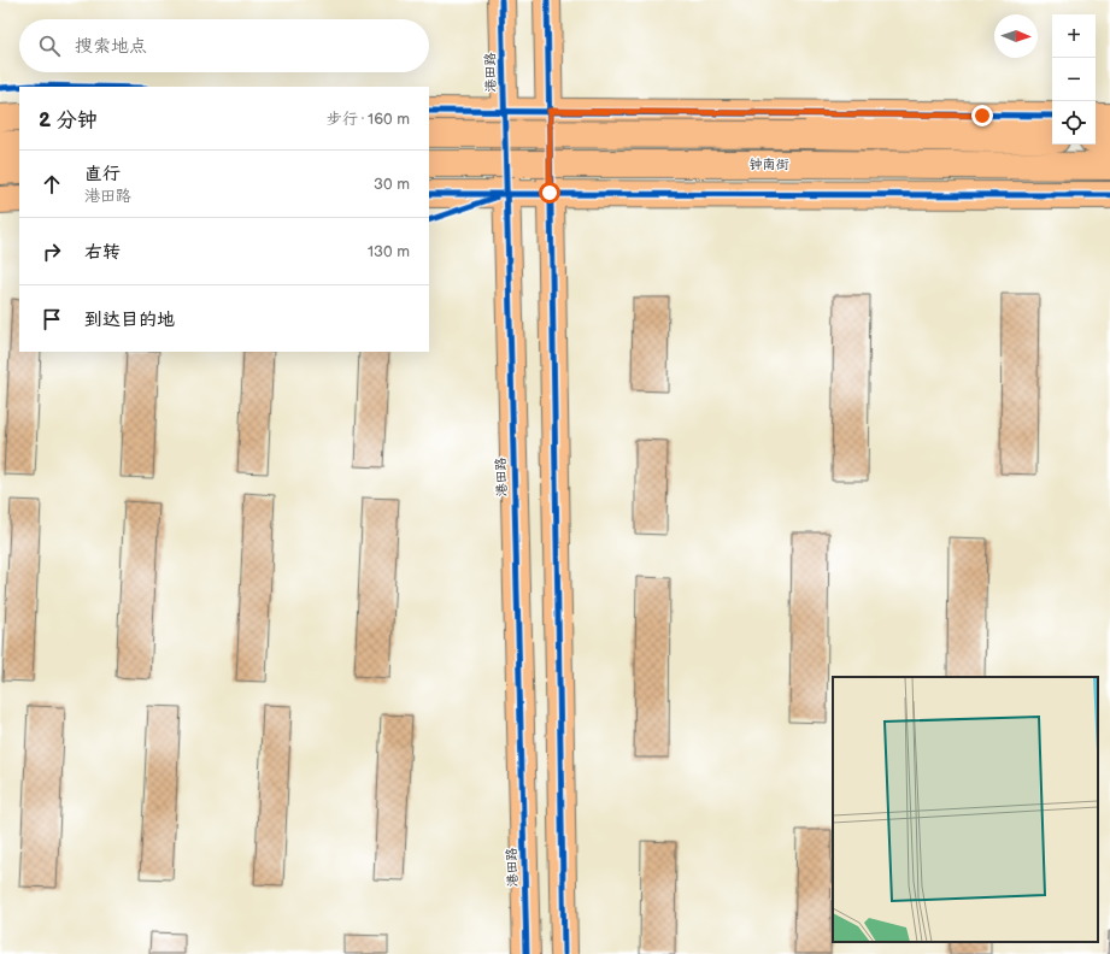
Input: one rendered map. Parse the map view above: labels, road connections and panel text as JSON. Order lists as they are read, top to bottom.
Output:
{
  "streets": {
    "main road": ["港田路", "钟南街"]
  },
  "north": "right",
  "page": {
    "map_buttons": ["+", "−"],
    "search": "搜索地点",
    "heading": ["2 分钟", "步行 · 160 m"],
    "list": [
      ["直行", "港田路", "30 m"],
      ["右转", "130 m"],
      "到达目的地"
    ]
  }
}
